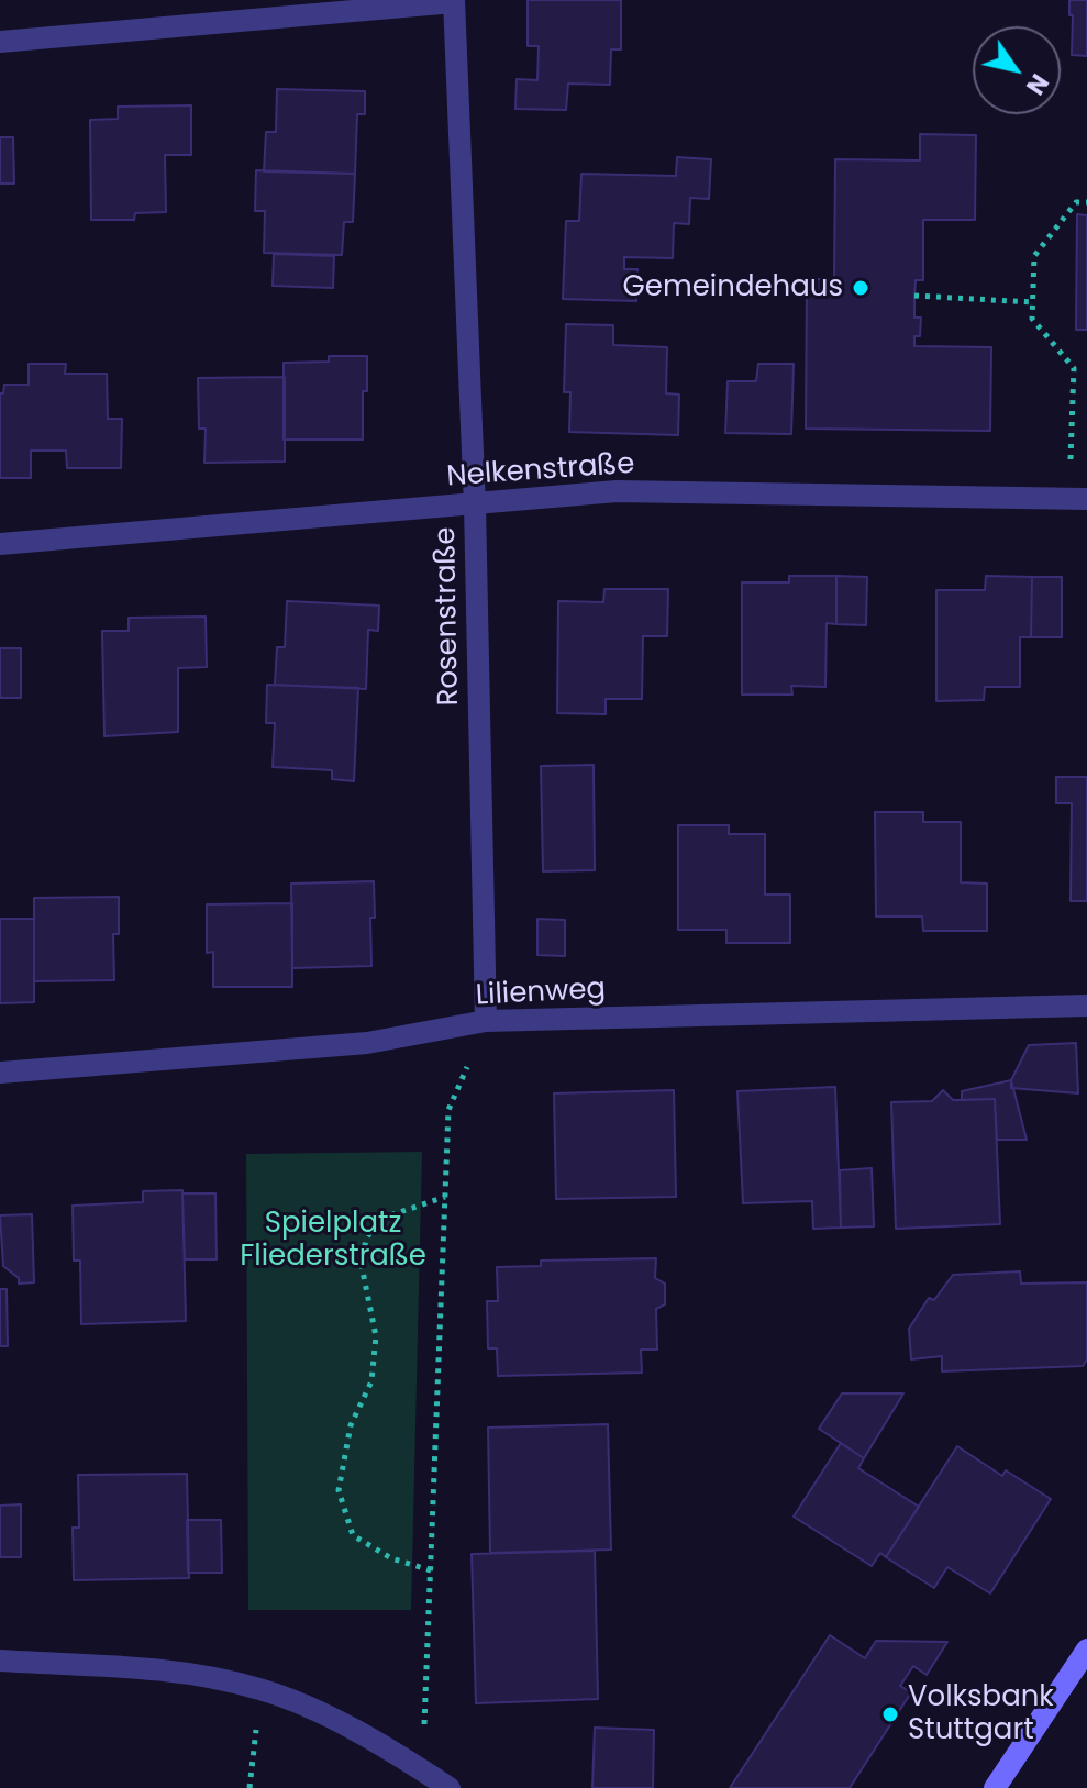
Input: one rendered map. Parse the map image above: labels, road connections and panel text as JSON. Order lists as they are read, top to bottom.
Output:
{
  "streets": {
    "street": ["Nelkenstraße", "Rosenstraße", "Lilienweg"]
  },
  "crossings": [
    ["Nelkenstraße", "Rosenstraße"],
    ["Rosenstraße", "Lilienweg"]
  ],
  "parks": ["Spielplatz Fliederstraße"],
  "places": ["Gemeindehaus", "Volksbank Stuttgart"],
  "north": "bottom right"
}
